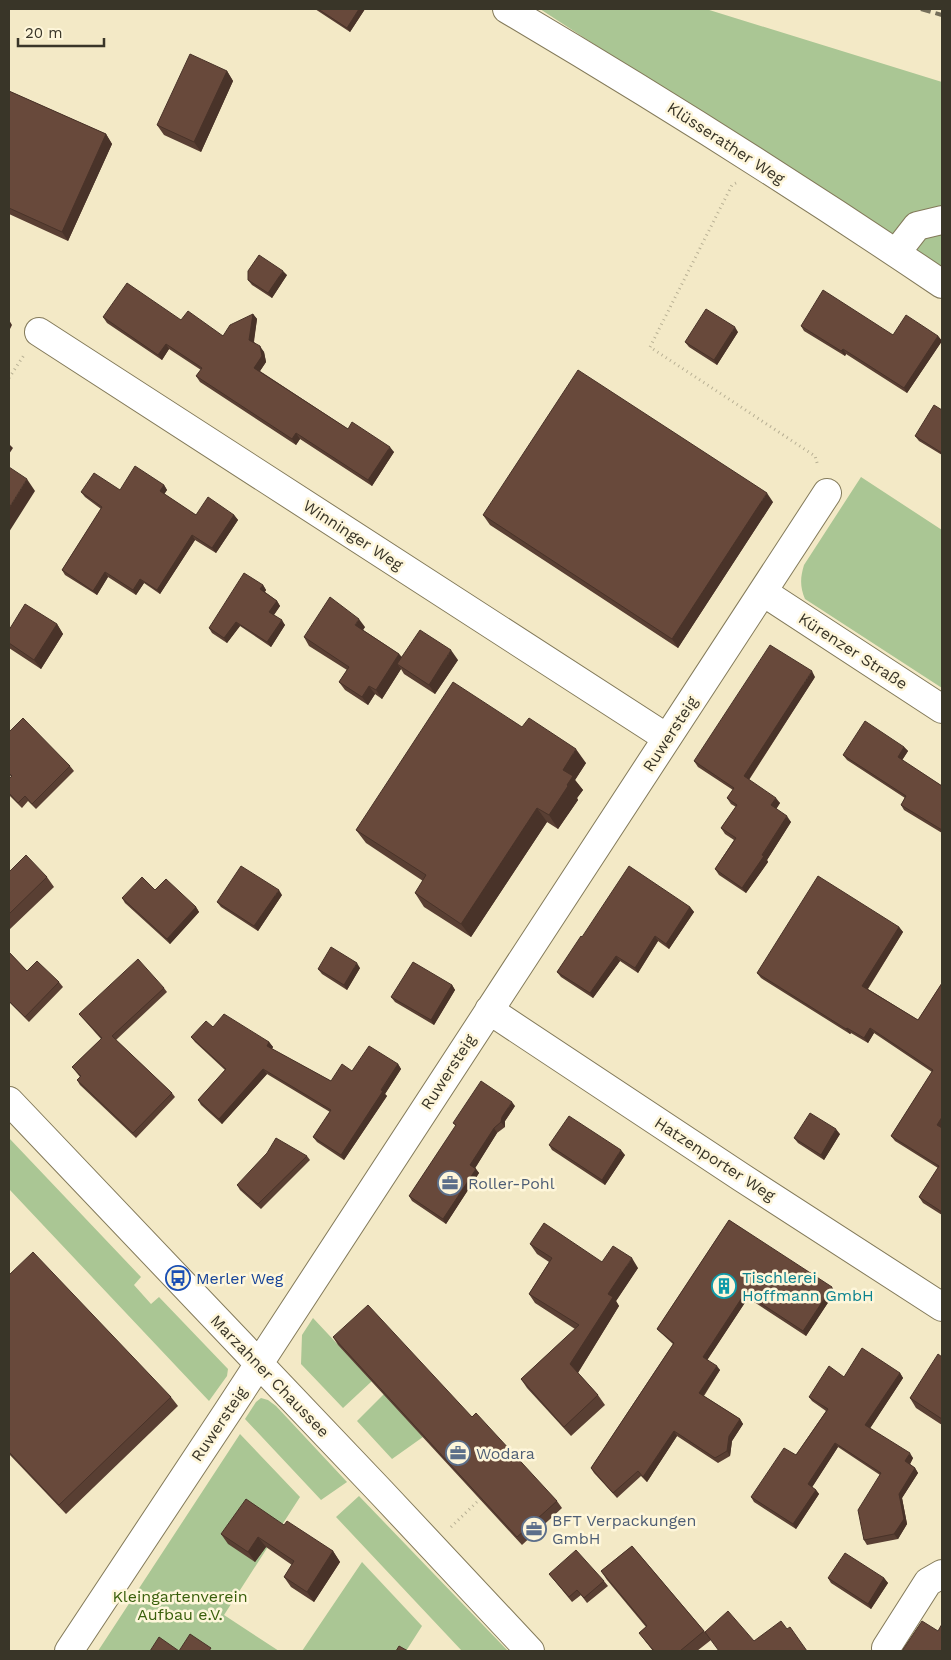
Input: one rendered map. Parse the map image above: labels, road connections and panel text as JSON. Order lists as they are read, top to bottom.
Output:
{
  "streets": {
    "street": [
      "Klüsserather Weg",
      "Winninger Weg",
      "Kürenzer Straße",
      "Ruwersteig",
      "Hatzenporter Weg",
      "Marzahner Chaussee"
    ]
  },
  "crossings": [
    ["Winninger Weg", "Ruwersteig"],
    ["Kürenzer Straße", "Ruwersteig"],
    ["Ruwersteig", "Hatzenporter Weg"],
    ["Ruwersteig", "Marzahner Chaussee"]
  ],
  "parks": ["Kleingartenverein Aufbau e.V."],
  "places": {
    "office": ["Roller-Pohl", "Wodara", "BFT Verpackungen GmbH"],
    "bus stop": ["Merler Weg"],
    "building": ["Tischlerei Hoffmann GmbH"]
  },
  "scale_bar": "20 m"
}
